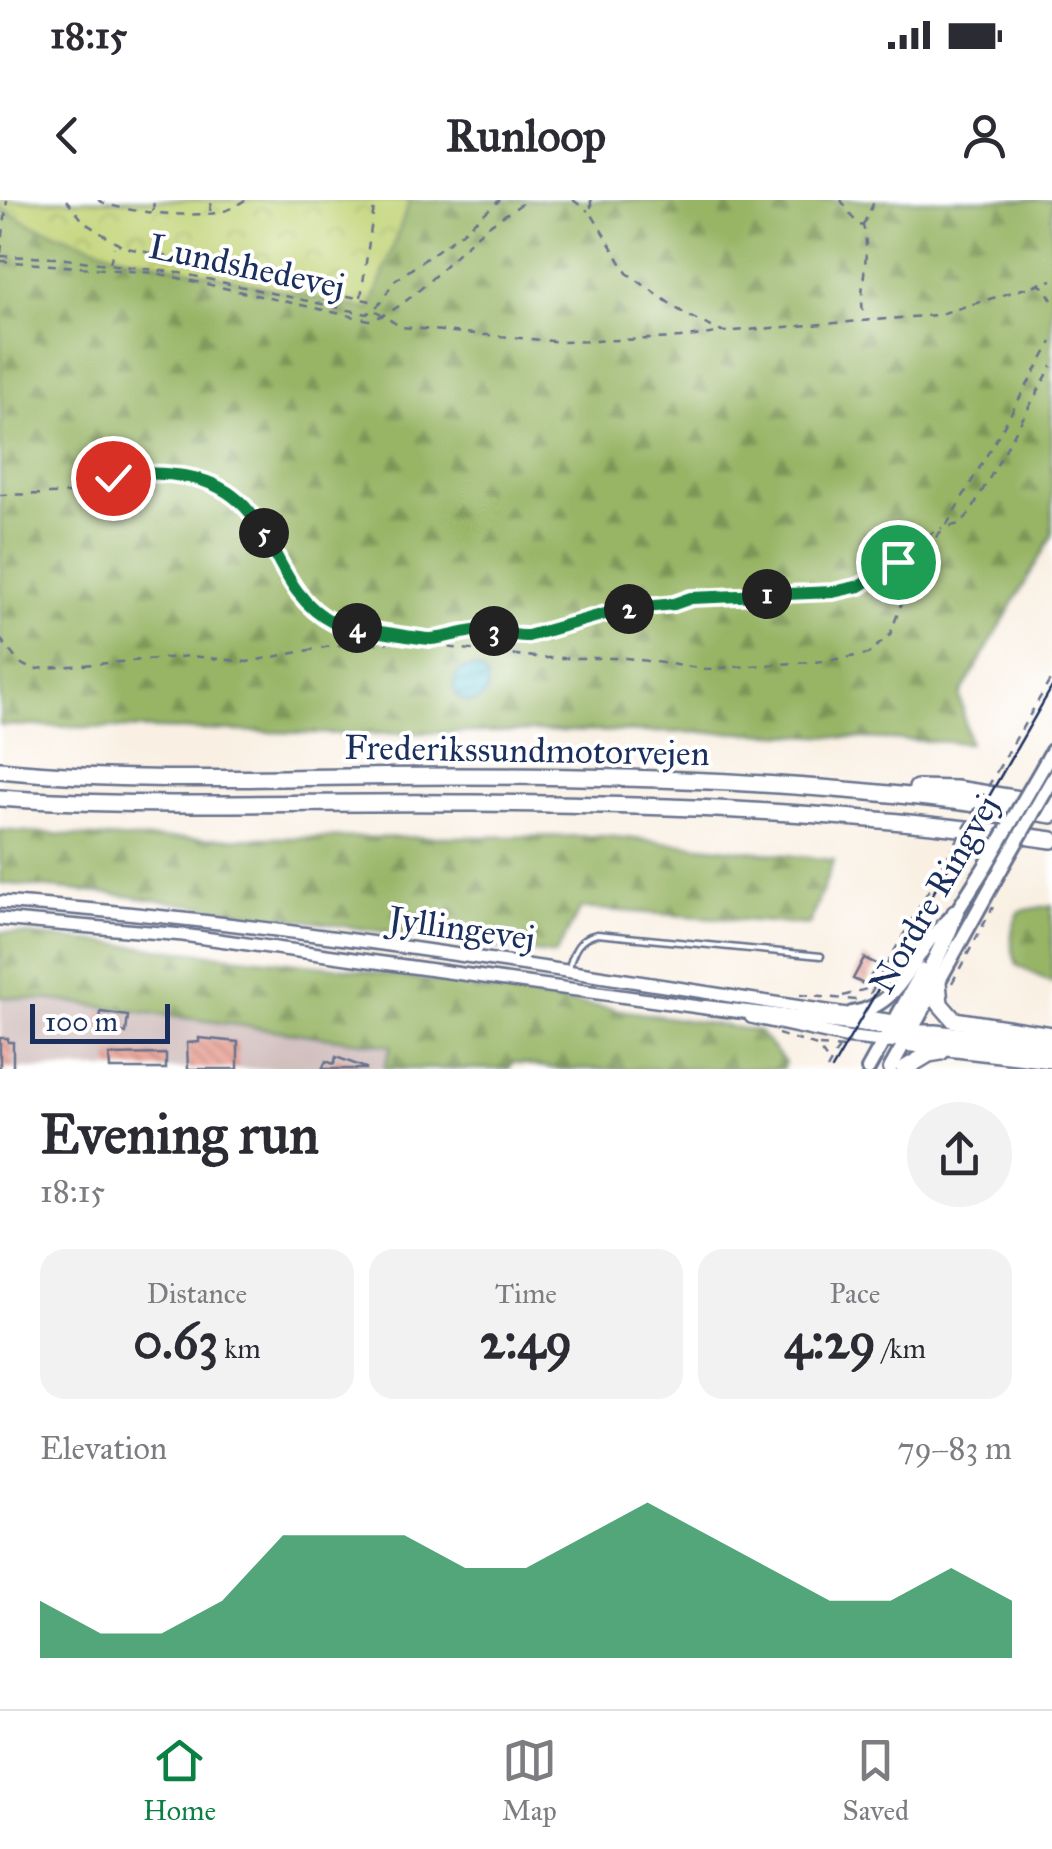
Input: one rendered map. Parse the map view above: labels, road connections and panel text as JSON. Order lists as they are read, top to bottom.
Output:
{
  "streets": {
    "highway": ["Frederikssundmotorvejen"],
    "main road": ["Nordre Ringvej"],
    "street": ["Jyllingevej"],
    "path": ["Lundshedevej"]
  },
  "crossings": [
    ["Nordre Ringvej", "Jyllingevej"]
  ],
  "scale_bar": "100 m",
  "page": {
    "status": "18:15",
    "header": "Runloop",
    "pins": [
      "5",
      "1",
      "2",
      "4",
      "3"
    ],
    "scale": "100 m",
    "heading": ["Evening run", "18:15"],
    "stats": [
      ["Distance", "0.63 km"],
      ["Time", "2:49"],
      ["Pace", "4:29 /km"]
    ],
    "chart": ["Elevation", "79–83 m"],
    "tabs": ["Home", "Map", "Saved"]
  }
}
